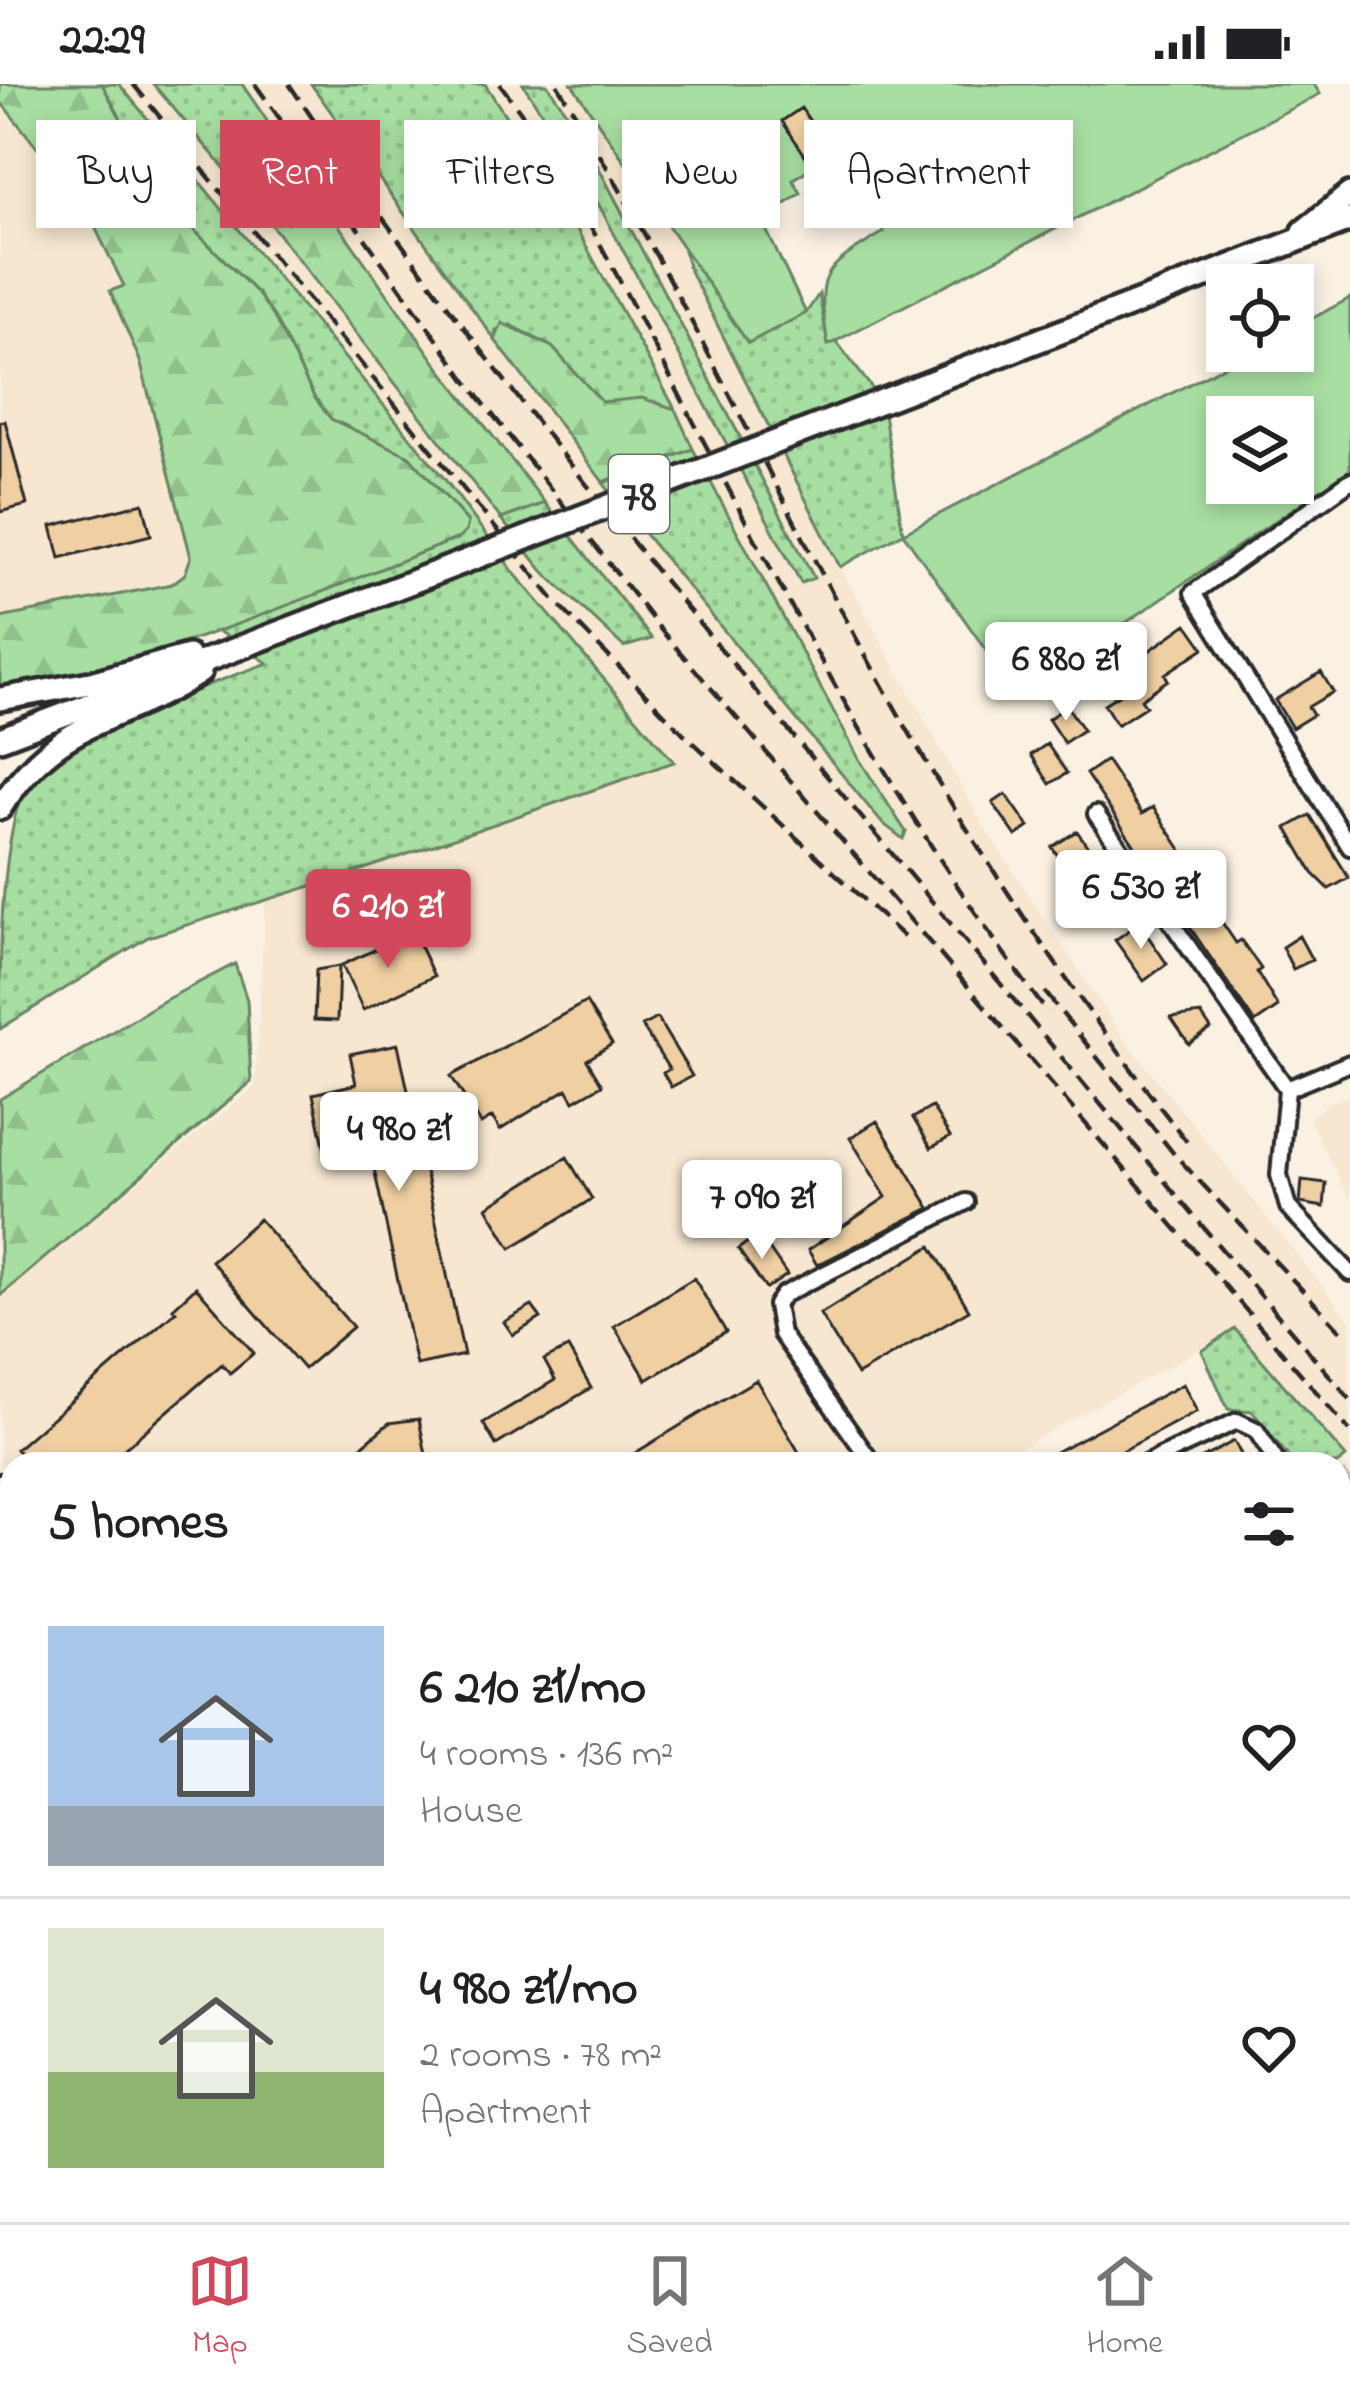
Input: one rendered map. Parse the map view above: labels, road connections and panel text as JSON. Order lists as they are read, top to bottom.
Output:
{
  "streets": {
    "main road": ["78"]
  },
  "page": {
    "status": "22:29",
    "chip": [
      "Buy",
      "Rent",
      "Filters",
      "New",
      "Apartment"
    ],
    "price": [
      "6 880 zł",
      "6 530 zł",
      "6 210 zł",
      "4 980 zł",
      "7 090 zł"
    ],
    "heading": "5 homes",
    "list": [
      {
        "name": "6 210 zł/mo",
        "note": "4 rooms · 136 m² · House"
      },
      {
        "name": "4 980 zł/mo",
        "note": "2 rooms · 78 m² · Apartment"
      }
    ],
    "tabs": ["Map", "Saved", "Home"]
  }
}
